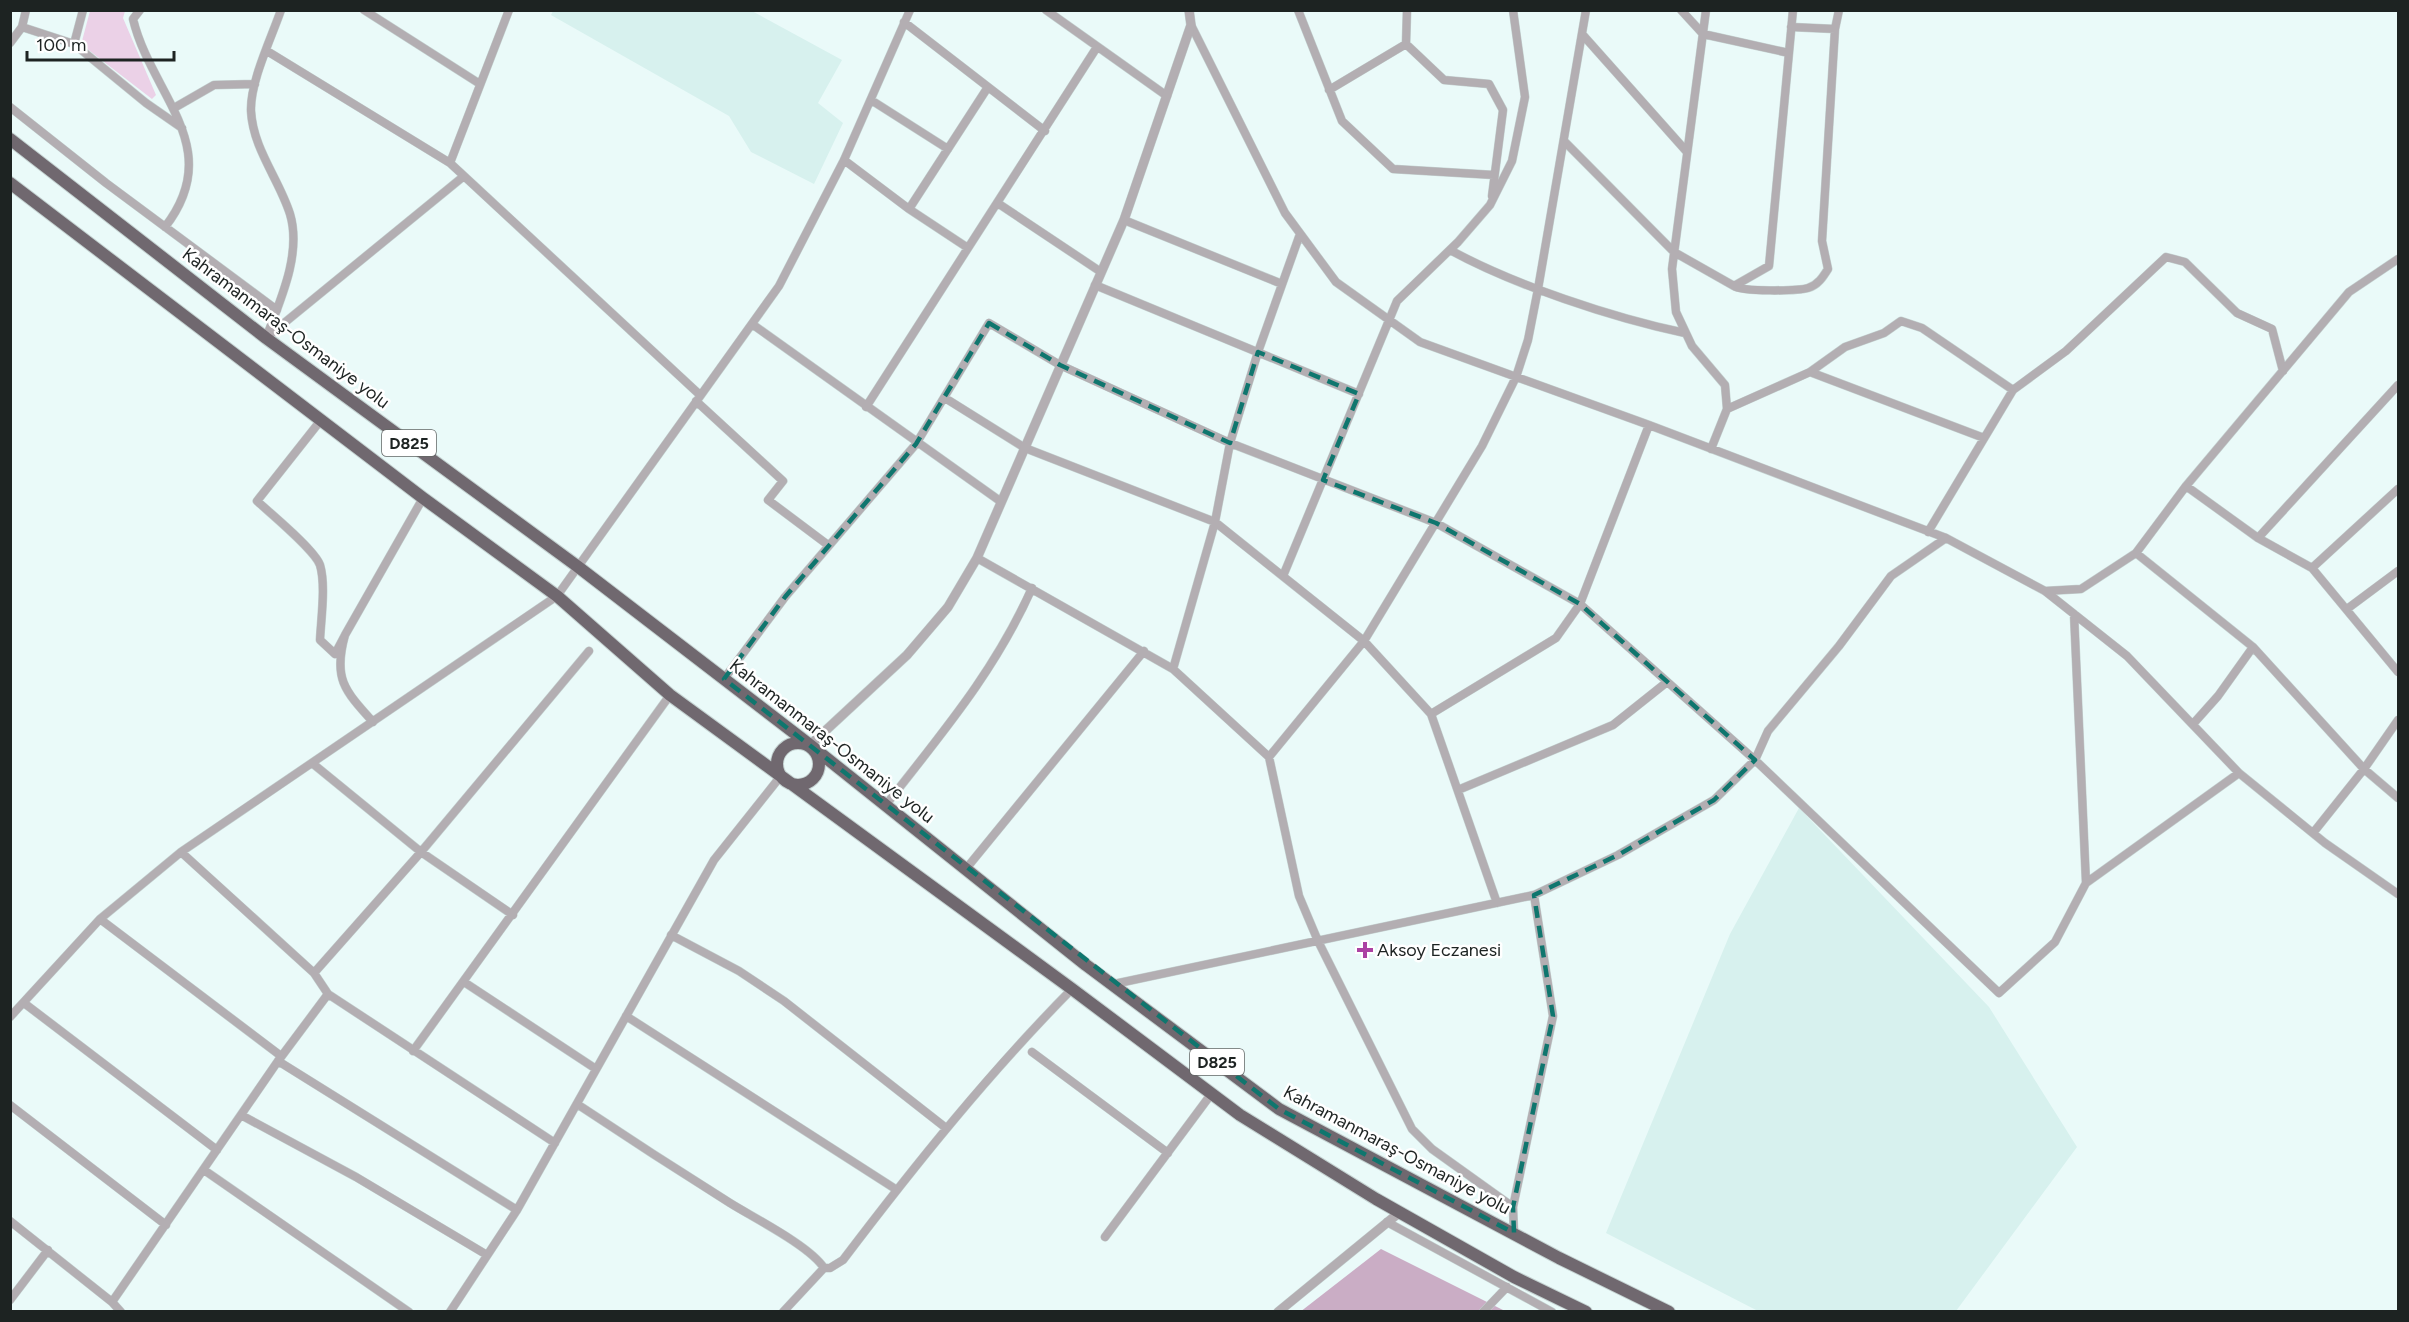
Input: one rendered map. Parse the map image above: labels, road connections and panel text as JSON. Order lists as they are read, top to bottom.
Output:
{
  "streets": {
    "highway": ["Kahramanmaraş-Osmaniye yolu", "D825"]
  },
  "crossings": [
    ["Kahramanmaraş-Osmaniye yolu", "D825"]
  ],
  "places": {
    "health": ["Aksoy Eczanesi"]
  },
  "scale_bar": "100 m"
}
